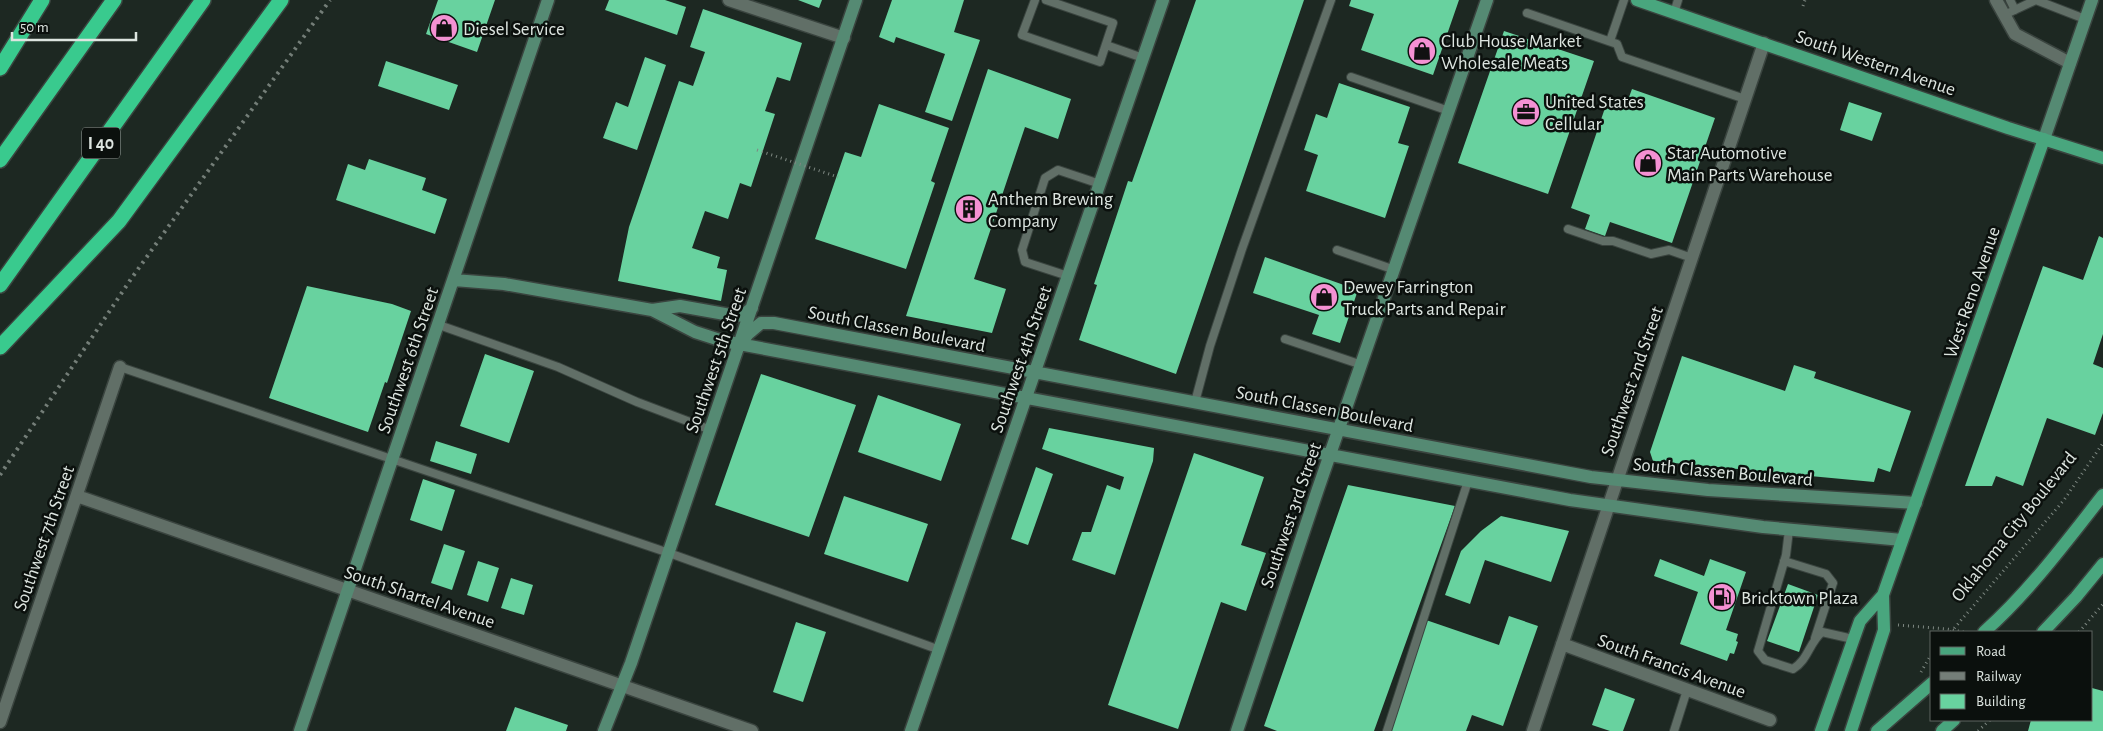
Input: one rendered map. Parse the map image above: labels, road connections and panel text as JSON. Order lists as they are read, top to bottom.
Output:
{
  "streets": {
    "highway": ["I 40"],
    "main road": ["South Western Avenue", "West Reno Avenue"],
    "street": [
      "South Classen Boulevard",
      "Southwest 4th Street",
      "Southwest 6th Street",
      "Southwest 5th Street",
      "Southwest 2nd Street",
      "Southwest 3rd Street",
      "Southwest 7th Street",
      "South Shartel Avenue",
      "South Francis Avenue"
    ],
    "path": ["Oklahoma City Boulevard"]
  },
  "crossings": [
    ["South Western Avenue", "West Reno Avenue"],
    ["South Western Avenue", "Southwest 2nd Street"],
    ["West Reno Avenue", "South Classen Boulevard"],
    ["South Classen Boulevard", "Southwest 4th Street"],
    ["South Classen Boulevard", "Southwest 5th Street"],
    ["South Classen Boulevard", "Southwest 2nd Street"],
    ["South Classen Boulevard", "Southwest 3rd Street"],
    ["Southwest 6th Street", "South Shartel Avenue"],
    ["Southwest 5th Street", "South Shartel Avenue"],
    ["Southwest 2nd Street", "South Francis Avenue"],
    ["Southwest 7th Street", "South Shartel Avenue"]
  ],
  "places": {
    "shop": [
      "Diesel Service",
      "Club House Market Wholesale Meats",
      "Star Automotive Main Parts Warehouse",
      "Dewey Farrington Truck Parts and Repair"
    ],
    "office": ["United States Cellular"],
    "building": ["Anthem Brewing Company"],
    "fuel station": ["Bricktown Plaza"]
  },
  "legend": ["Road", "Railway", "Building"],
  "scale_bar": "50 m"
}
